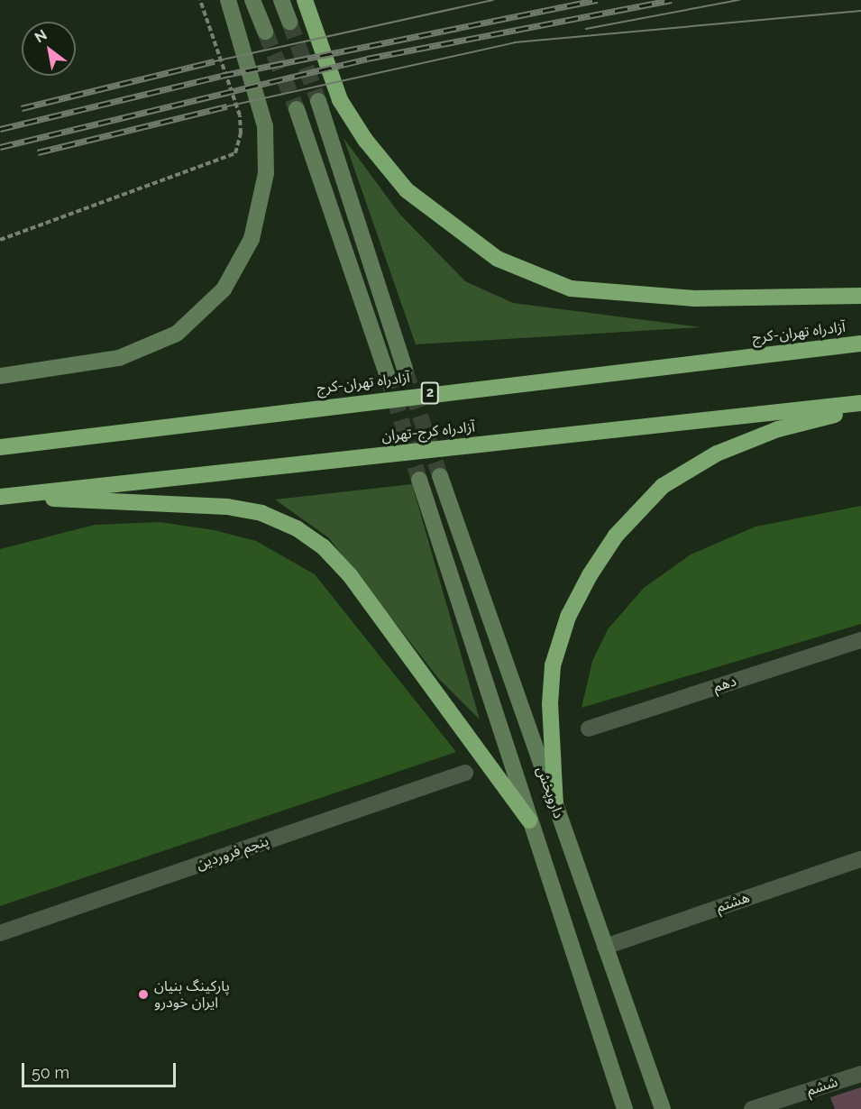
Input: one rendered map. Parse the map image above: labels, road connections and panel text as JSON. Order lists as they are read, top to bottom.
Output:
{
  "streets": {
    "highway": ["آزادراه تهران-کرج", "2", "آزادراه کرج-تهران"],
    "street": [
      "دهم",
      "داروپخش",
      "پنجم فروردین",
      "هشتم",
      "ششم"
    ]
  },
  "crossings": [
    ["داروپخش", "هشتم"]
  ],
  "places": ["پارکینگ بنیان ایران خودرو"],
  "scale_bar": "50 m",
  "north": "top left"
}
